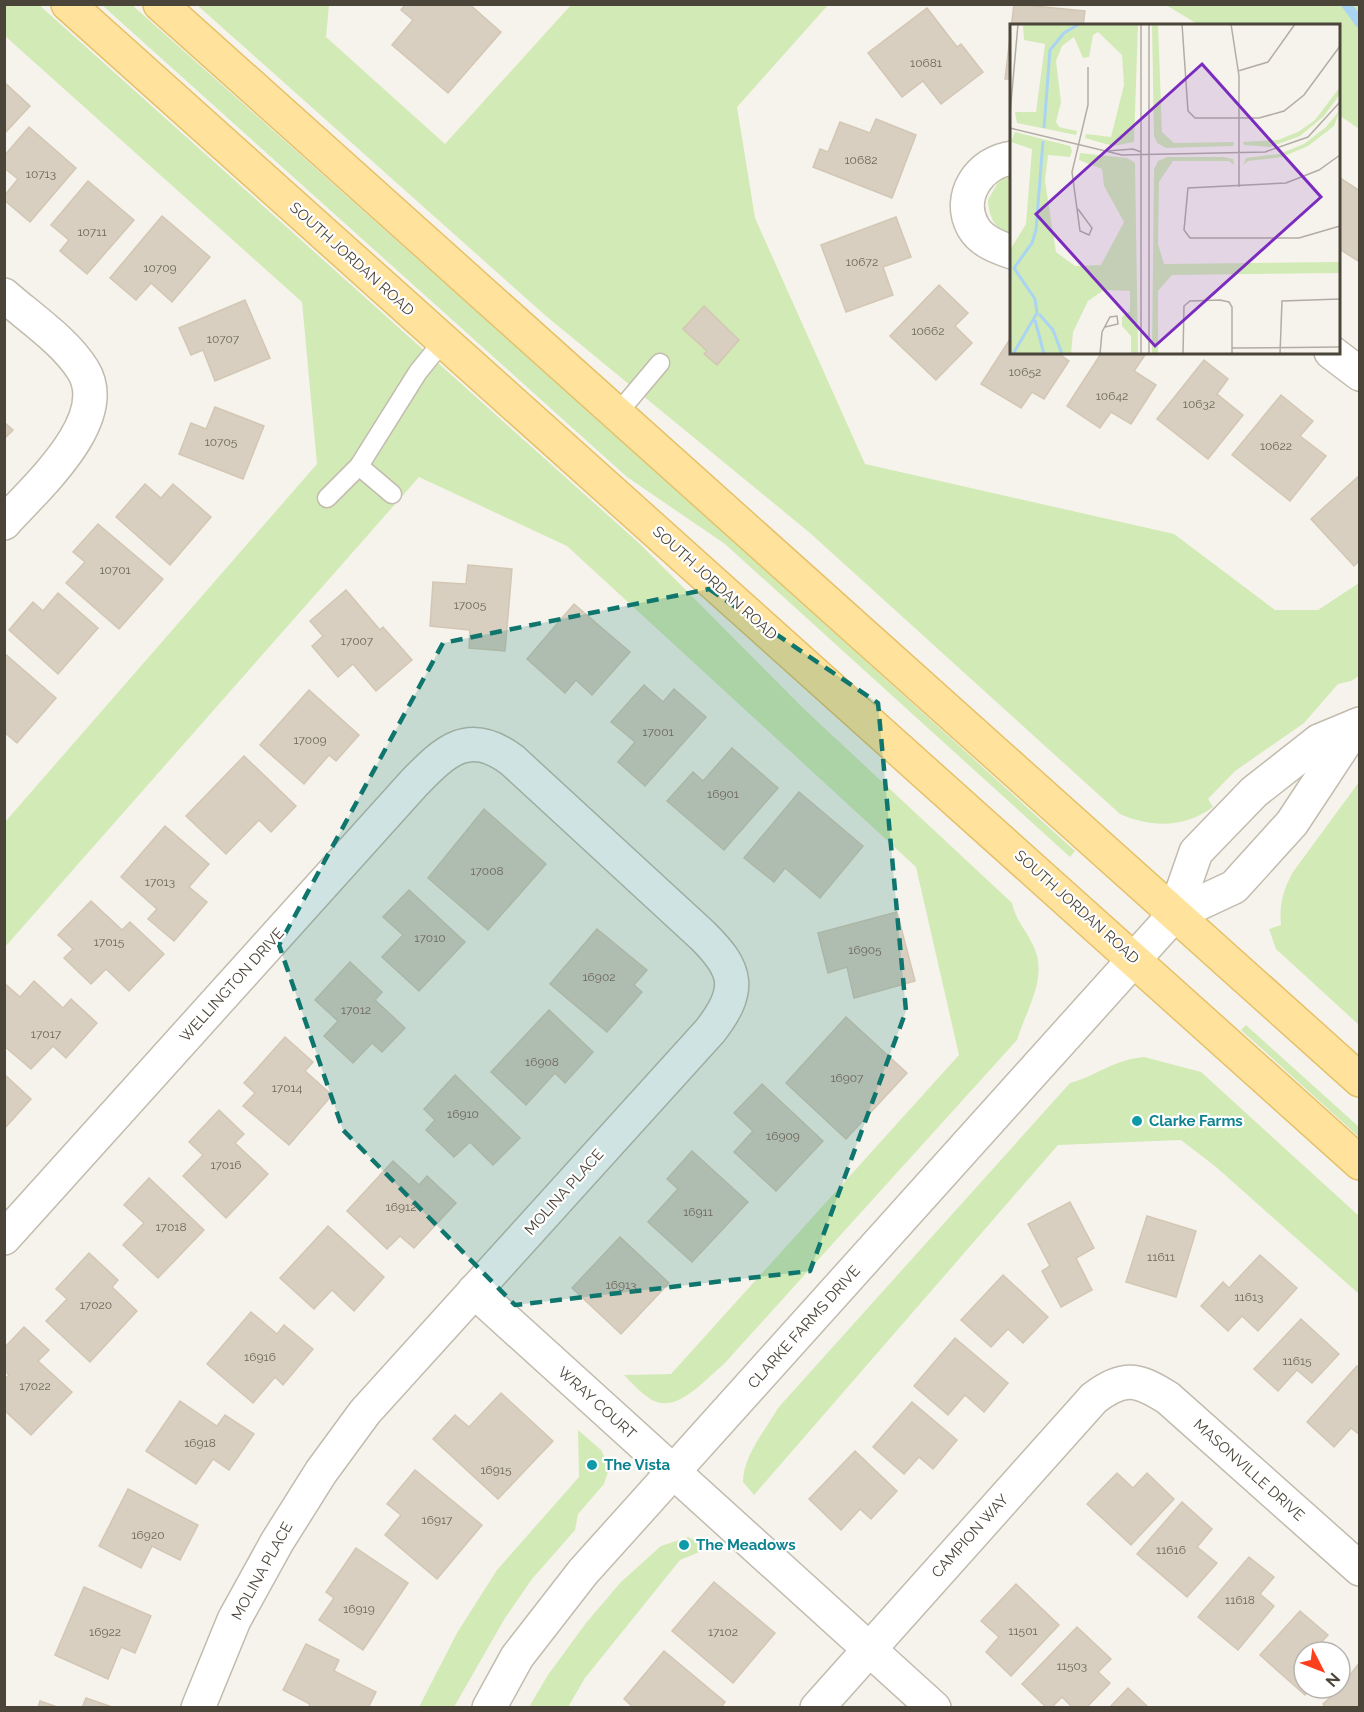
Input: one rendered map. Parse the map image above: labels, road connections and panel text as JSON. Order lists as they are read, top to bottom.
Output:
{
  "streets": {
    "main road": ["SOUTH JORDAN ROAD"],
    "street": [
      "WELLINGTON DRIVE",
      "MOLINA PLACE",
      "CLARKE FARMS DRIVE",
      "WRAY COURT",
      "MASONVILLE DRIVE",
      "CAMPION WAY"
    ]
  },
  "crossings": [
    ["SOUTH JORDAN ROAD", "CLARKE FARMS DRIVE"],
    ["WELLINGTON DRIVE", "MOLINA PLACE"],
    ["MOLINA PLACE", "WRAY COURT"],
    ["CLARKE FARMS DRIVE", "WRAY COURT"],
    ["WRAY COURT", "CAMPION WAY"],
    ["MASONVILLE DRIVE", "CAMPION WAY"]
  ],
  "places": ["Clarke Farms", "The Vista", "The Meadows"],
  "house_numbers": [
    "10681",
    "10682",
    "10713",
    "10711",
    "10672",
    "10709",
    "10662",
    "10707",
    "10652",
    "10642",
    "10632",
    "10705",
    "10622",
    "10701",
    "17005",
    "17007",
    "17001",
    "17009",
    "16901",
    "17008",
    "17013",
    "17010",
    "17015",
    "16905",
    "16902",
    "17012",
    "17017",
    "16908",
    "16907",
    "17014",
    "16910",
    "16909",
    "17016",
    "16912",
    "16911",
    "17018",
    "11611",
    "16913",
    "11613",
    "17020",
    "16916",
    "11615",
    "17022",
    "16918",
    "16915",
    "16917",
    "16920",
    "11616",
    "11618",
    "16919",
    "11501",
    "16922",
    "17102",
    "11503"
  ],
  "north": "bottom right"
}
